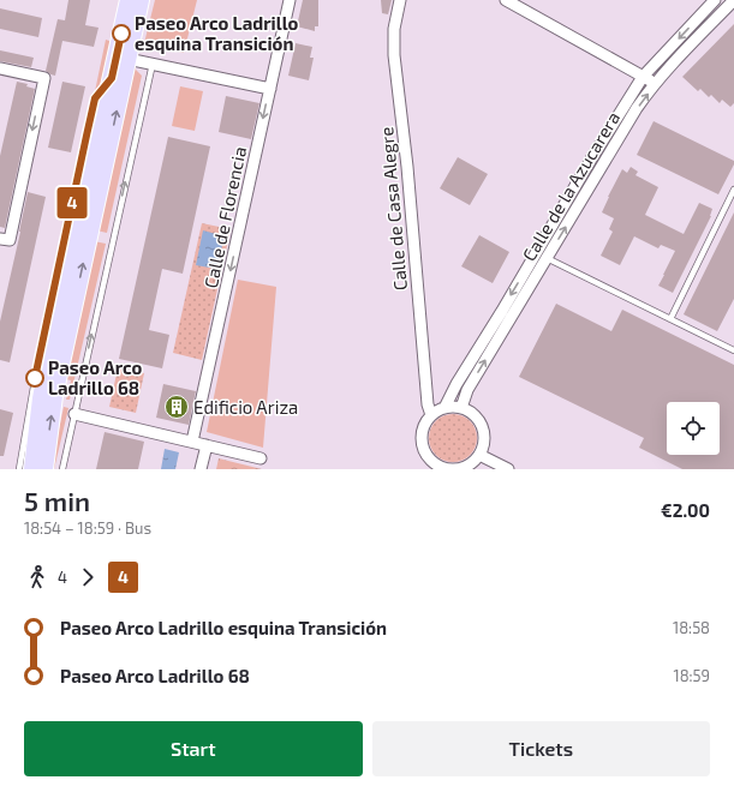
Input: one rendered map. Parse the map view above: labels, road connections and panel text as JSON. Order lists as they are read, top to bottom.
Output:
{
  "streets": {
    "street": ["Calle de la Azucarera", "Calle de Casa Alegre", "Calle de Florencia"]
  },
  "crossings": [
    ["Calle de la Azucarera", "Calle de Casa Alegre"]
  ],
  "one_way": ["Calle de Florencia"],
  "places": {
    "other": ["Paseo Arco Ladrillo esquina Transición", "Paseo Arco Ladrillo 68"],
    "building": ["Edificio Ariza"]
  },
  "lines": ["bus line 4"],
  "page": {
    "on_map": "4",
    "heading": ["5 min", "18:54 – 18:59 · Bus", "€2.00"],
    "legs": ["4", "4"],
    "list": [
      {
        "name": "Paseo Arco Ladrillo esquina Transición",
        "value": "18:58"
      },
      {
        "name": "Paseo Arco Ladrillo 68",
        "value": "18:59"
      }
    ],
    "buttons": ["Start", "Tickets"]
  }
}
